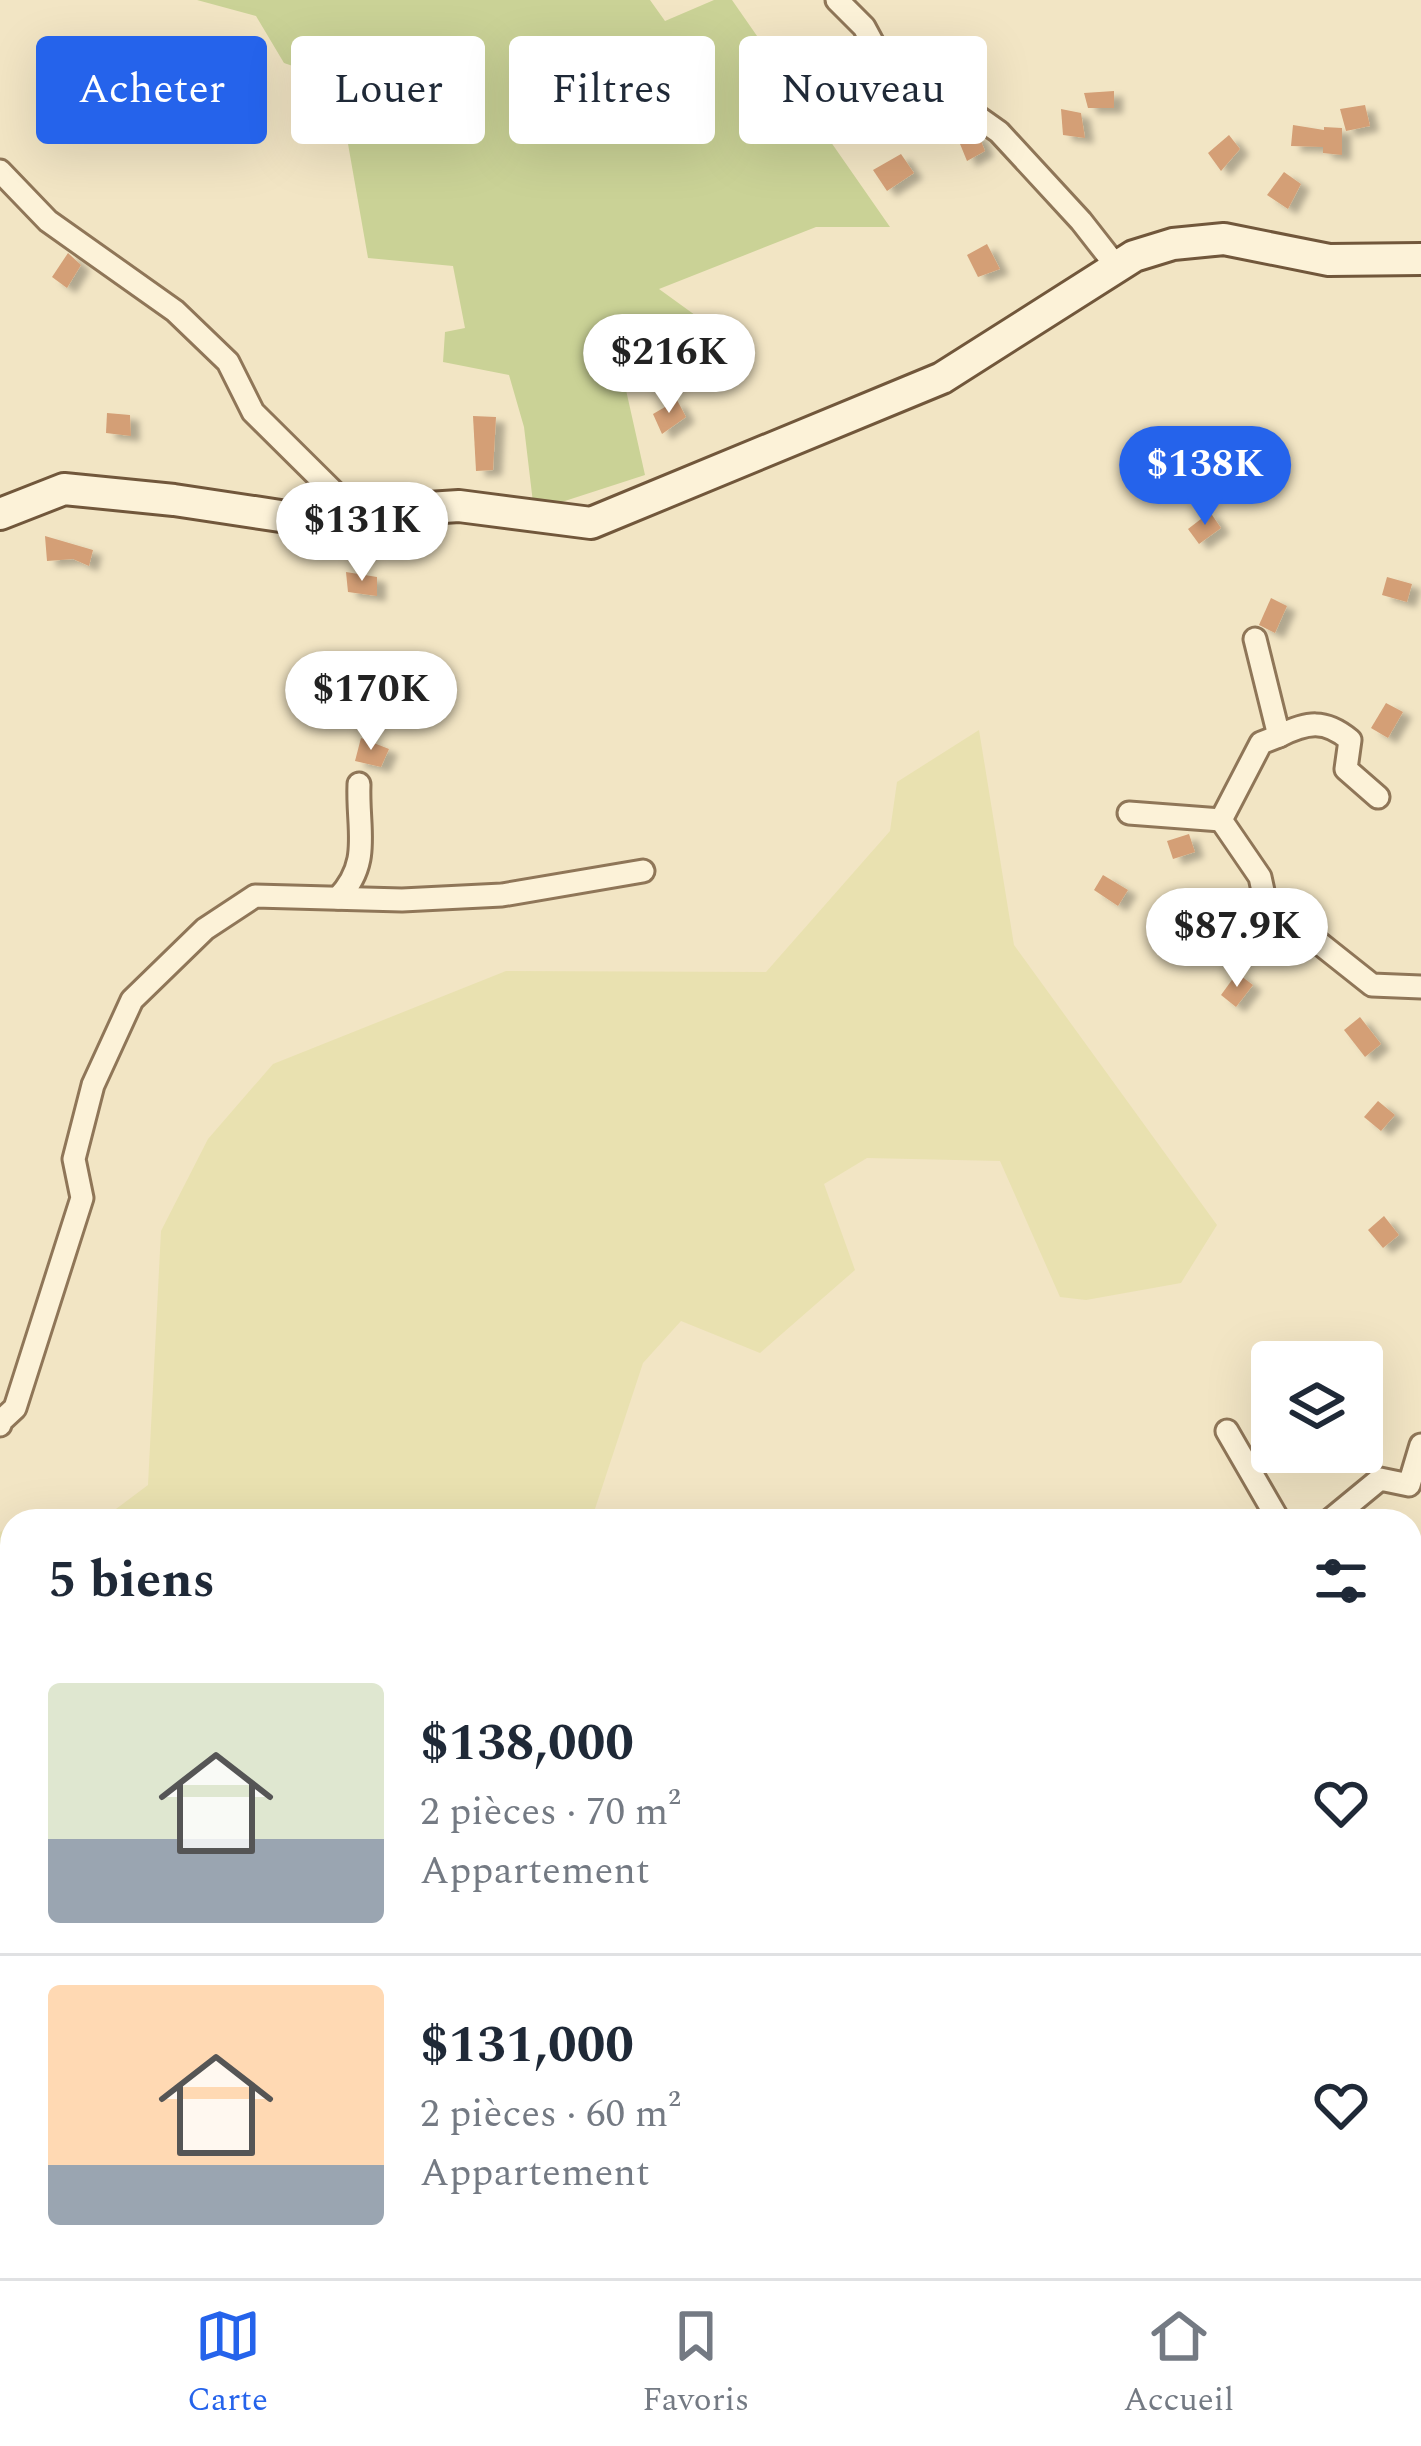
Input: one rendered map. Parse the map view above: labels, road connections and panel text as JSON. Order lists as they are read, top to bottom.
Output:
{
  "page": {
    "chip": [
      "Acheter",
      "Louer",
      "Filtres",
      "Nouveau"
    ],
    "price": [
      "$216K",
      "$138K",
      "$131K",
      "$170K",
      "$87.9K"
    ],
    "heading": "5 biens",
    "list": [
      {
        "name": "$138,000",
        "note": "2 pièces · 70 m² · Appartement"
      },
      {
        "name": "$131,000",
        "note": "2 pièces · 60 m² · Appartement"
      }
    ],
    "tabs": ["Carte", "Favoris", "Accueil"]
  }
}
